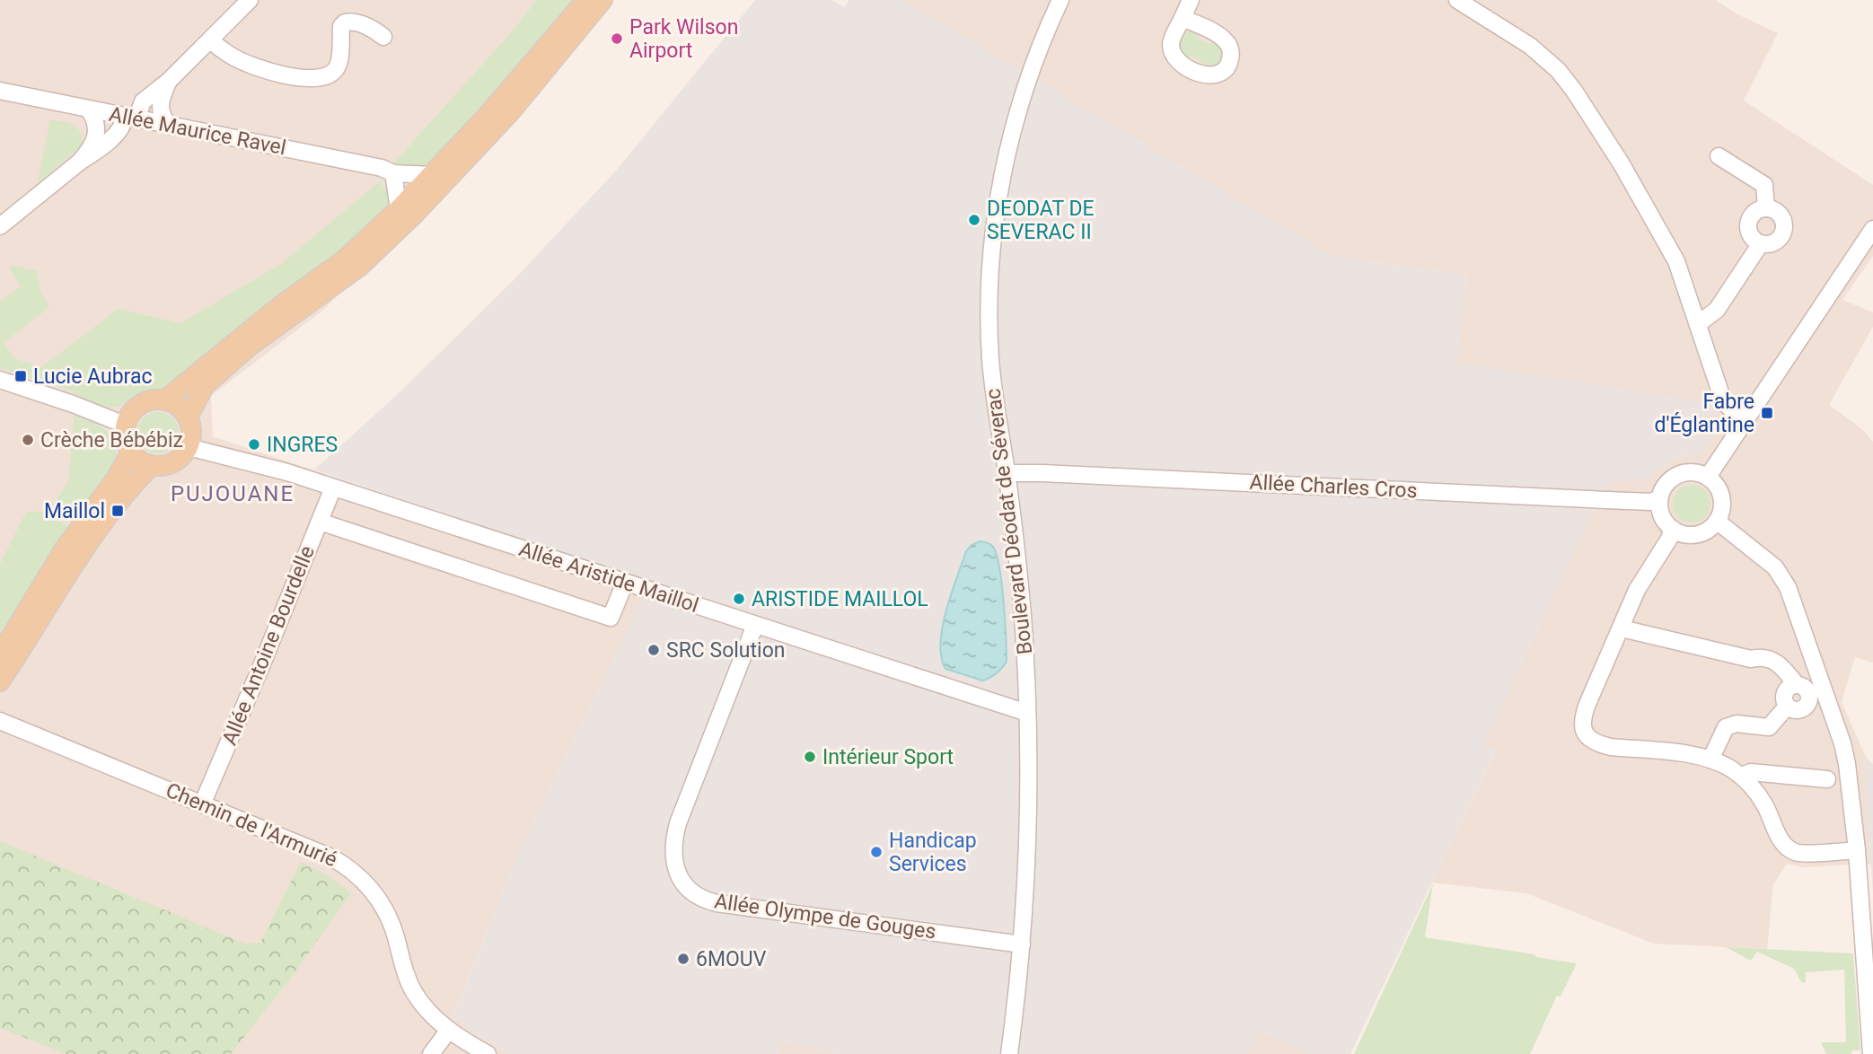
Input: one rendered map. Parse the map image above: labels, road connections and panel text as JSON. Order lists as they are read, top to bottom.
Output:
{
  "streets": {
    "street": [
      "Allée Maurice Ravel",
      "Allée Charles Cros",
      "Boulevard Déodat de Séverac",
      "Allée Aristide Maillol",
      "Allée Antoine Bourdelle",
      "Chemin de l'Armurié",
      "Allée Olympe de Gouges"
    ]
  },
  "crossings": [
    ["Allée Charles Cros", "Boulevard Déodat de Séverac"],
    ["Boulevard Déodat de Séverac", "Allée Aristide Maillol"],
    ["Boulevard Déodat de Séverac", "Allée Olympe de Gouges"],
    ["Allée Aristide Maillol", "Allée Antoine Bourdelle"],
    ["Allée Aristide Maillol", "Allée Olympe de Gouges"],
    ["Allée Antoine Bourdelle", "Chemin de l'Armurié"]
  ],
  "districts": ["PUJOUANE"],
  "places": {
    "other": [
      "Park Wilson Airport",
      "DEODAT DE SEVERAC II",
      "Crèche Bébébiz",
      "INGRES",
      "ARISTIDE MAILLOL",
      "SRC Solution",
      "Intérieur Sport",
      "Handicap Services",
      "6MOUV"
    ],
    "transit": ["Lucie Aubrac", "Fabre d'Églantine", "Maillol"]
  }
}
